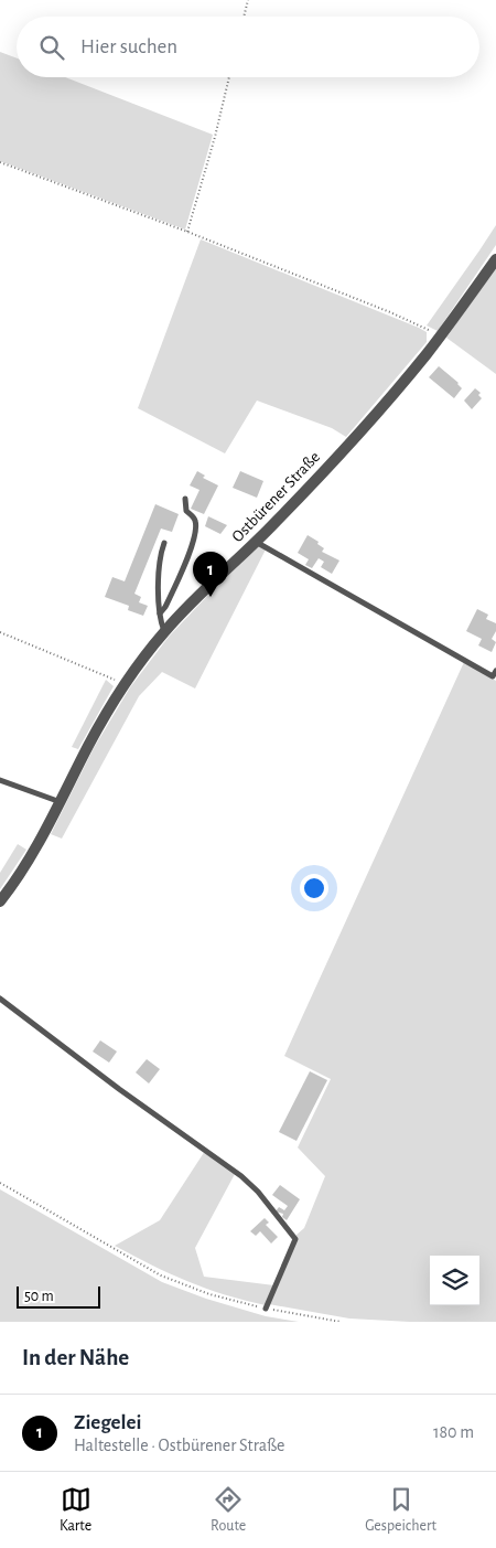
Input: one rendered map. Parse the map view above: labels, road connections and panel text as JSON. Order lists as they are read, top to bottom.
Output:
{
  "streets": {
    "street": ["Ostbürener Straße"]
  },
  "scale_bar": "50 m",
  "page": {
    "search": "Hier suchen",
    "pins": "1",
    "scale": "50 m",
    "heading": "In der Nähe",
    "list": [
      {
        "mark": "1",
        "name": "Ziegelei",
        "note": "Haltestelle · Ostbürener Straße",
        "value": "180 m"
      }
    ],
    "nav": ["Karte", "Route", "Gespeichert"]
  }
}
